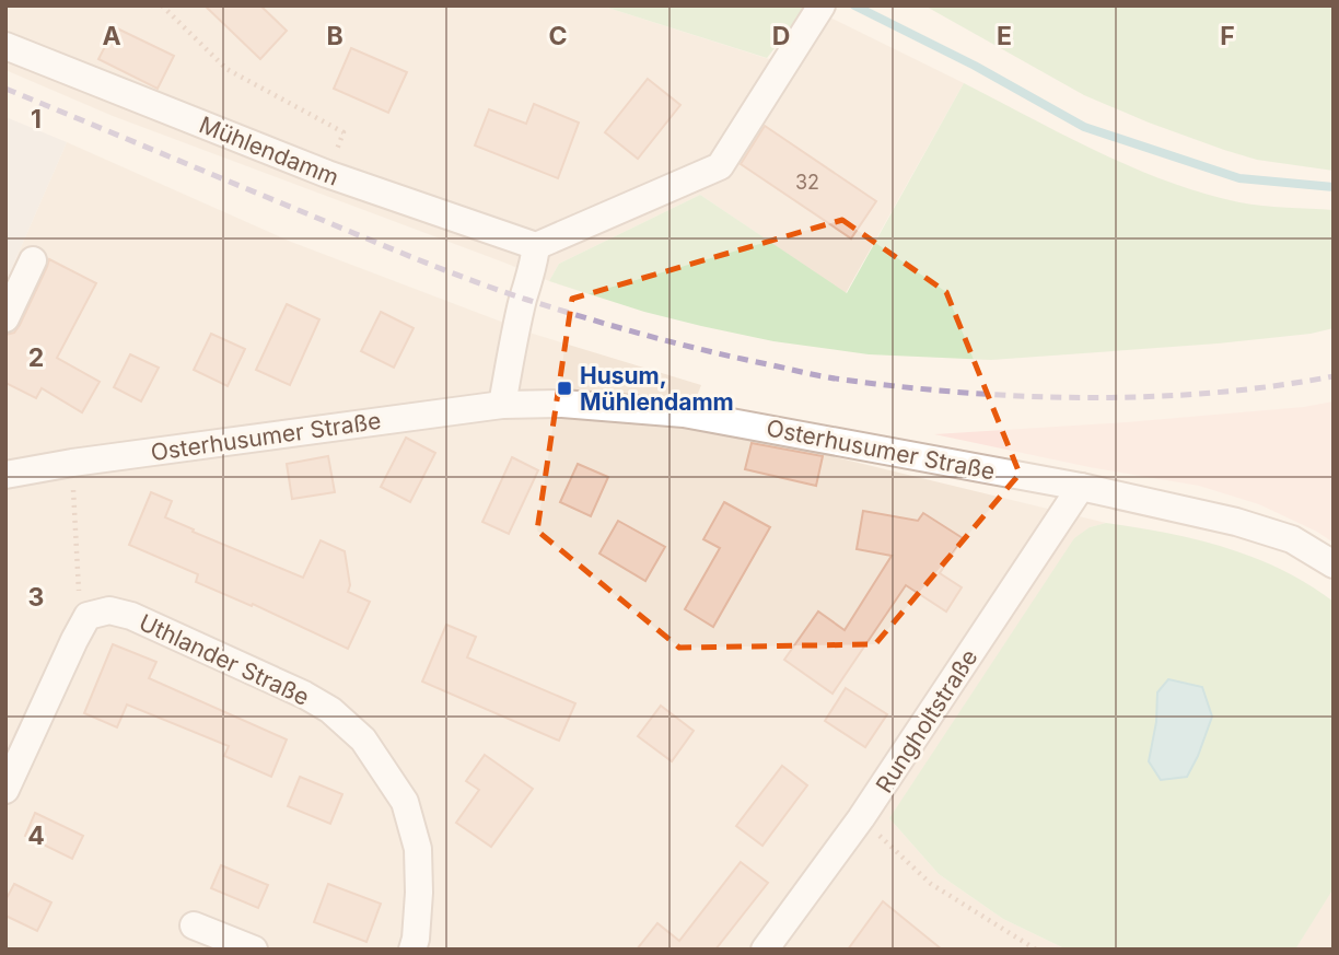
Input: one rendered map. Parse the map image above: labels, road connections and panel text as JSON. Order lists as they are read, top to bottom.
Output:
{
  "streets": {
    "street": [
      "Mühlendamm",
      "Osterhusumer Straße",
      "Uthlander Straße",
      "Rungholtstraße"
    ]
  },
  "crossings": [
    ["Osterhusumer Straße", "Rungholtstraße"]
  ],
  "places": {
    "transit": ["Husum, Mühlendamm"]
  },
  "house_numbers": ["32"],
  "grid": {
    "columns": [
      "A",
      "B",
      "C",
      "D",
      "E",
      "F"
    ],
    "rows": [
      "1",
      "2",
      "3",
      "4"
    ]
  }
}
